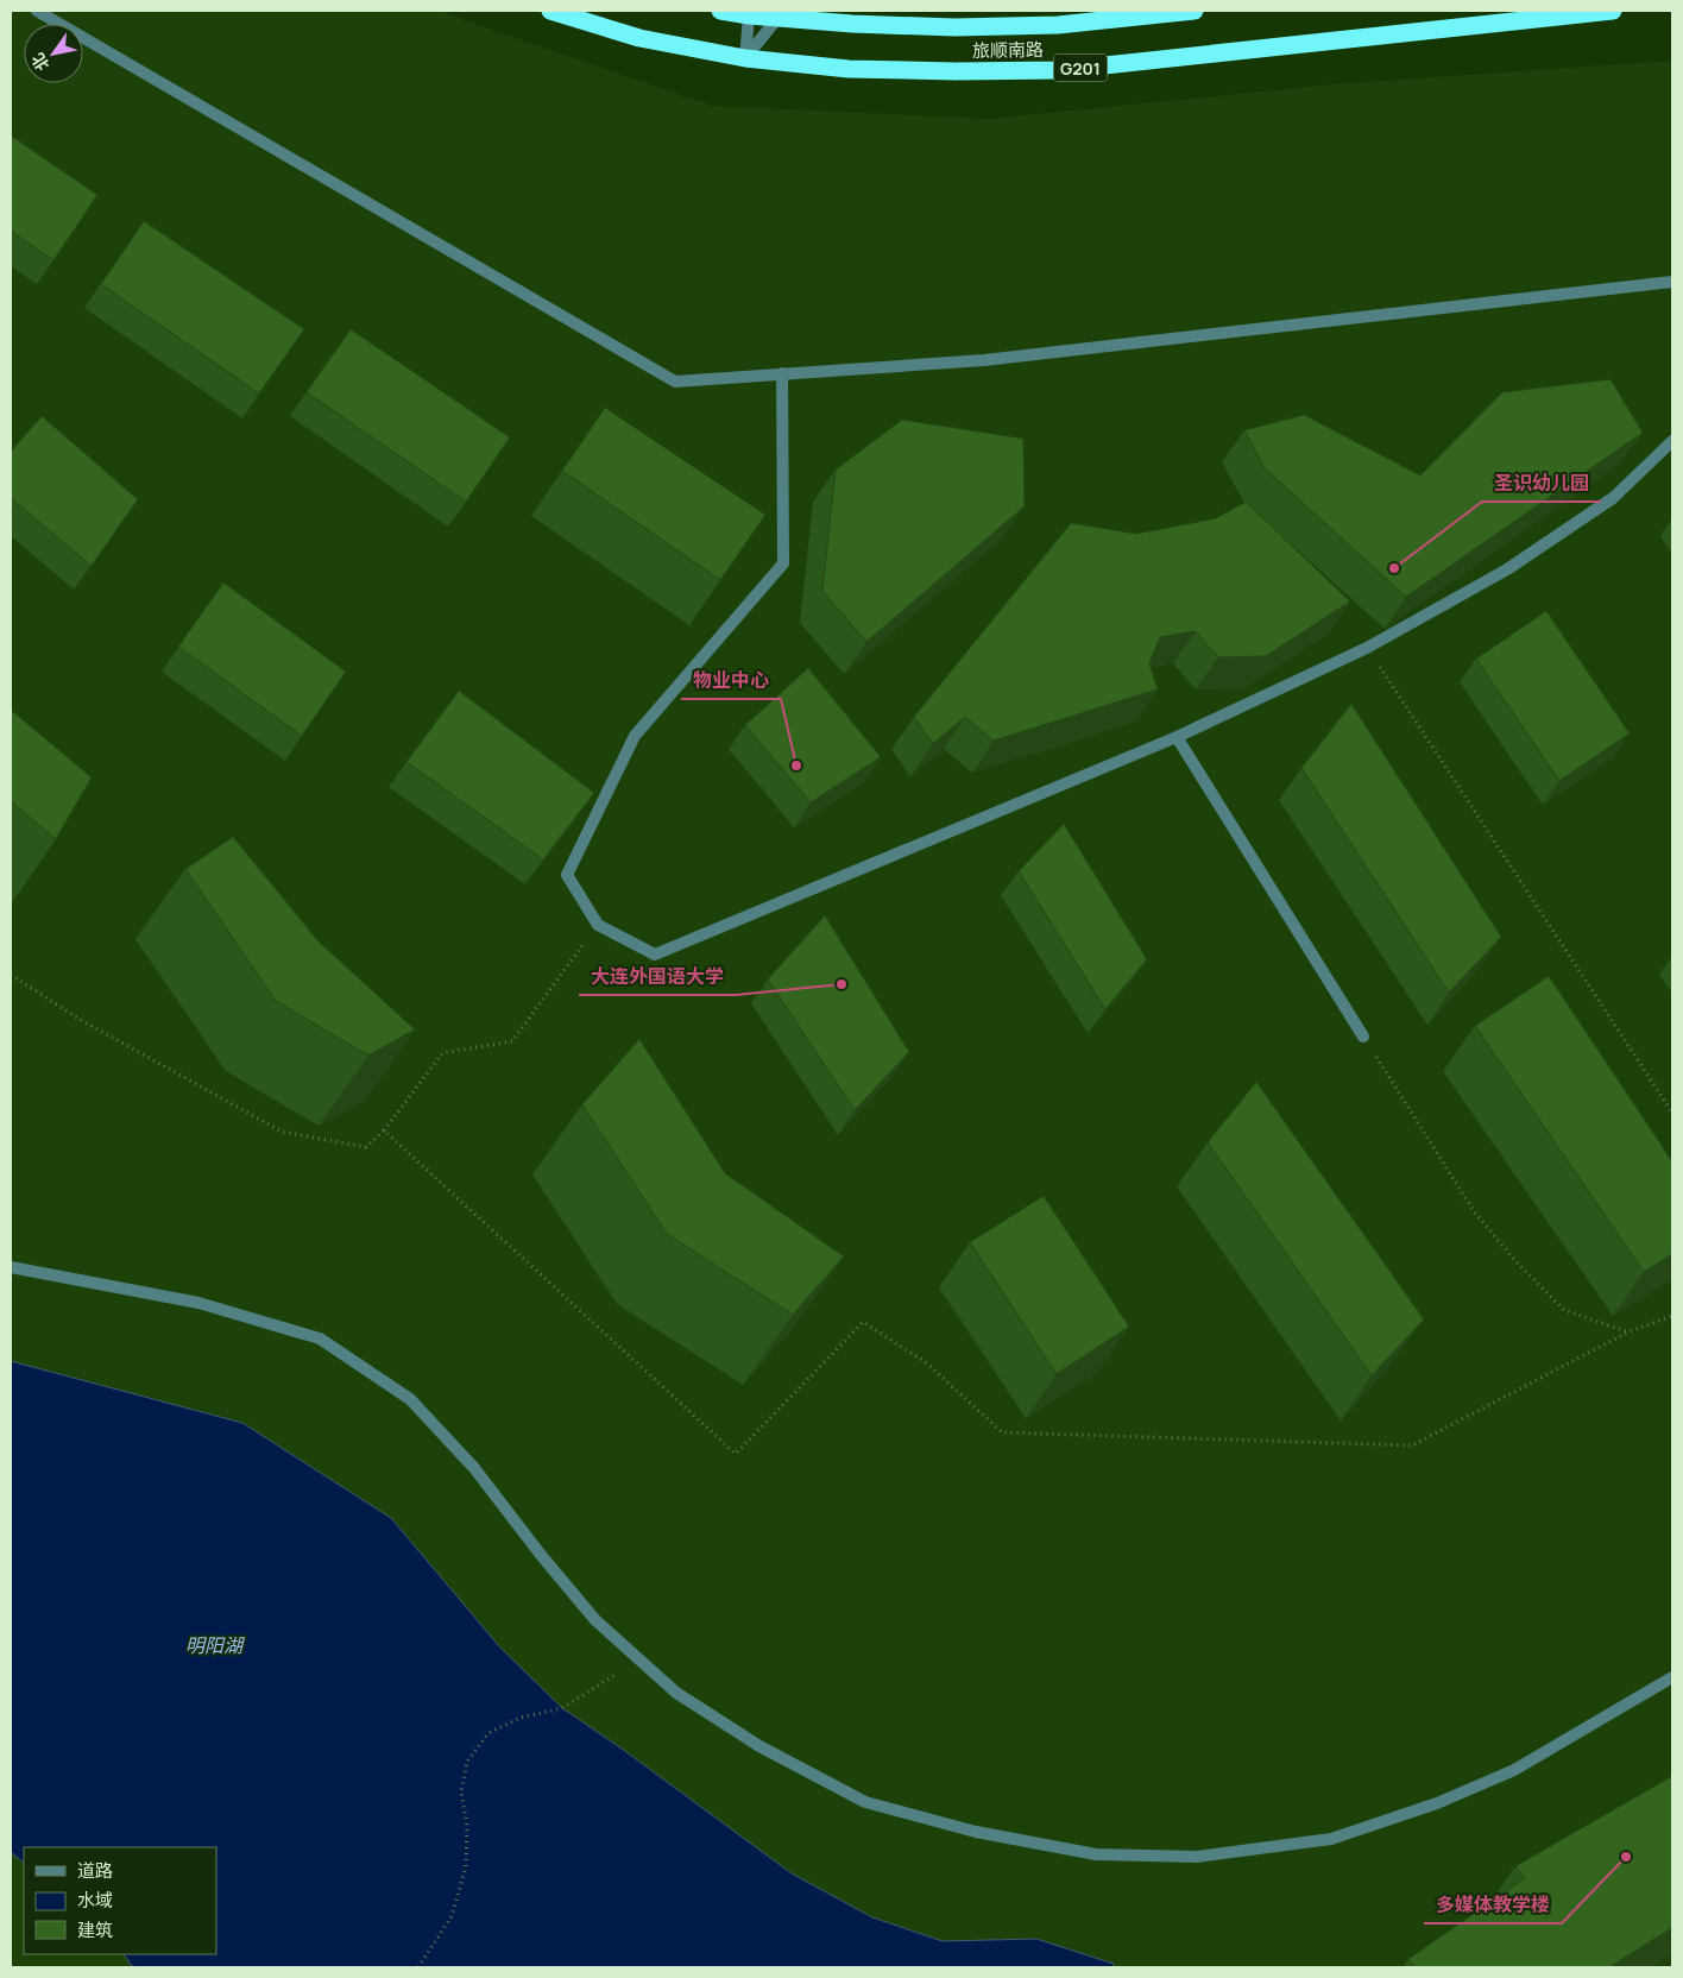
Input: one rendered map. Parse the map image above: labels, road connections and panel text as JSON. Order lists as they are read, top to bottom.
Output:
{
  "streets": {
    "highway": ["旅顺南路", "G201"]
  },
  "water": ["明阳湖"],
  "places": [
    "圣识幼儿园",
    "物业中心",
    "大连外国语大学",
    "多媒体教学楼"
  ],
  "legend": ["道路", "水域", "建筑"],
  "north": "bottom left"
}
